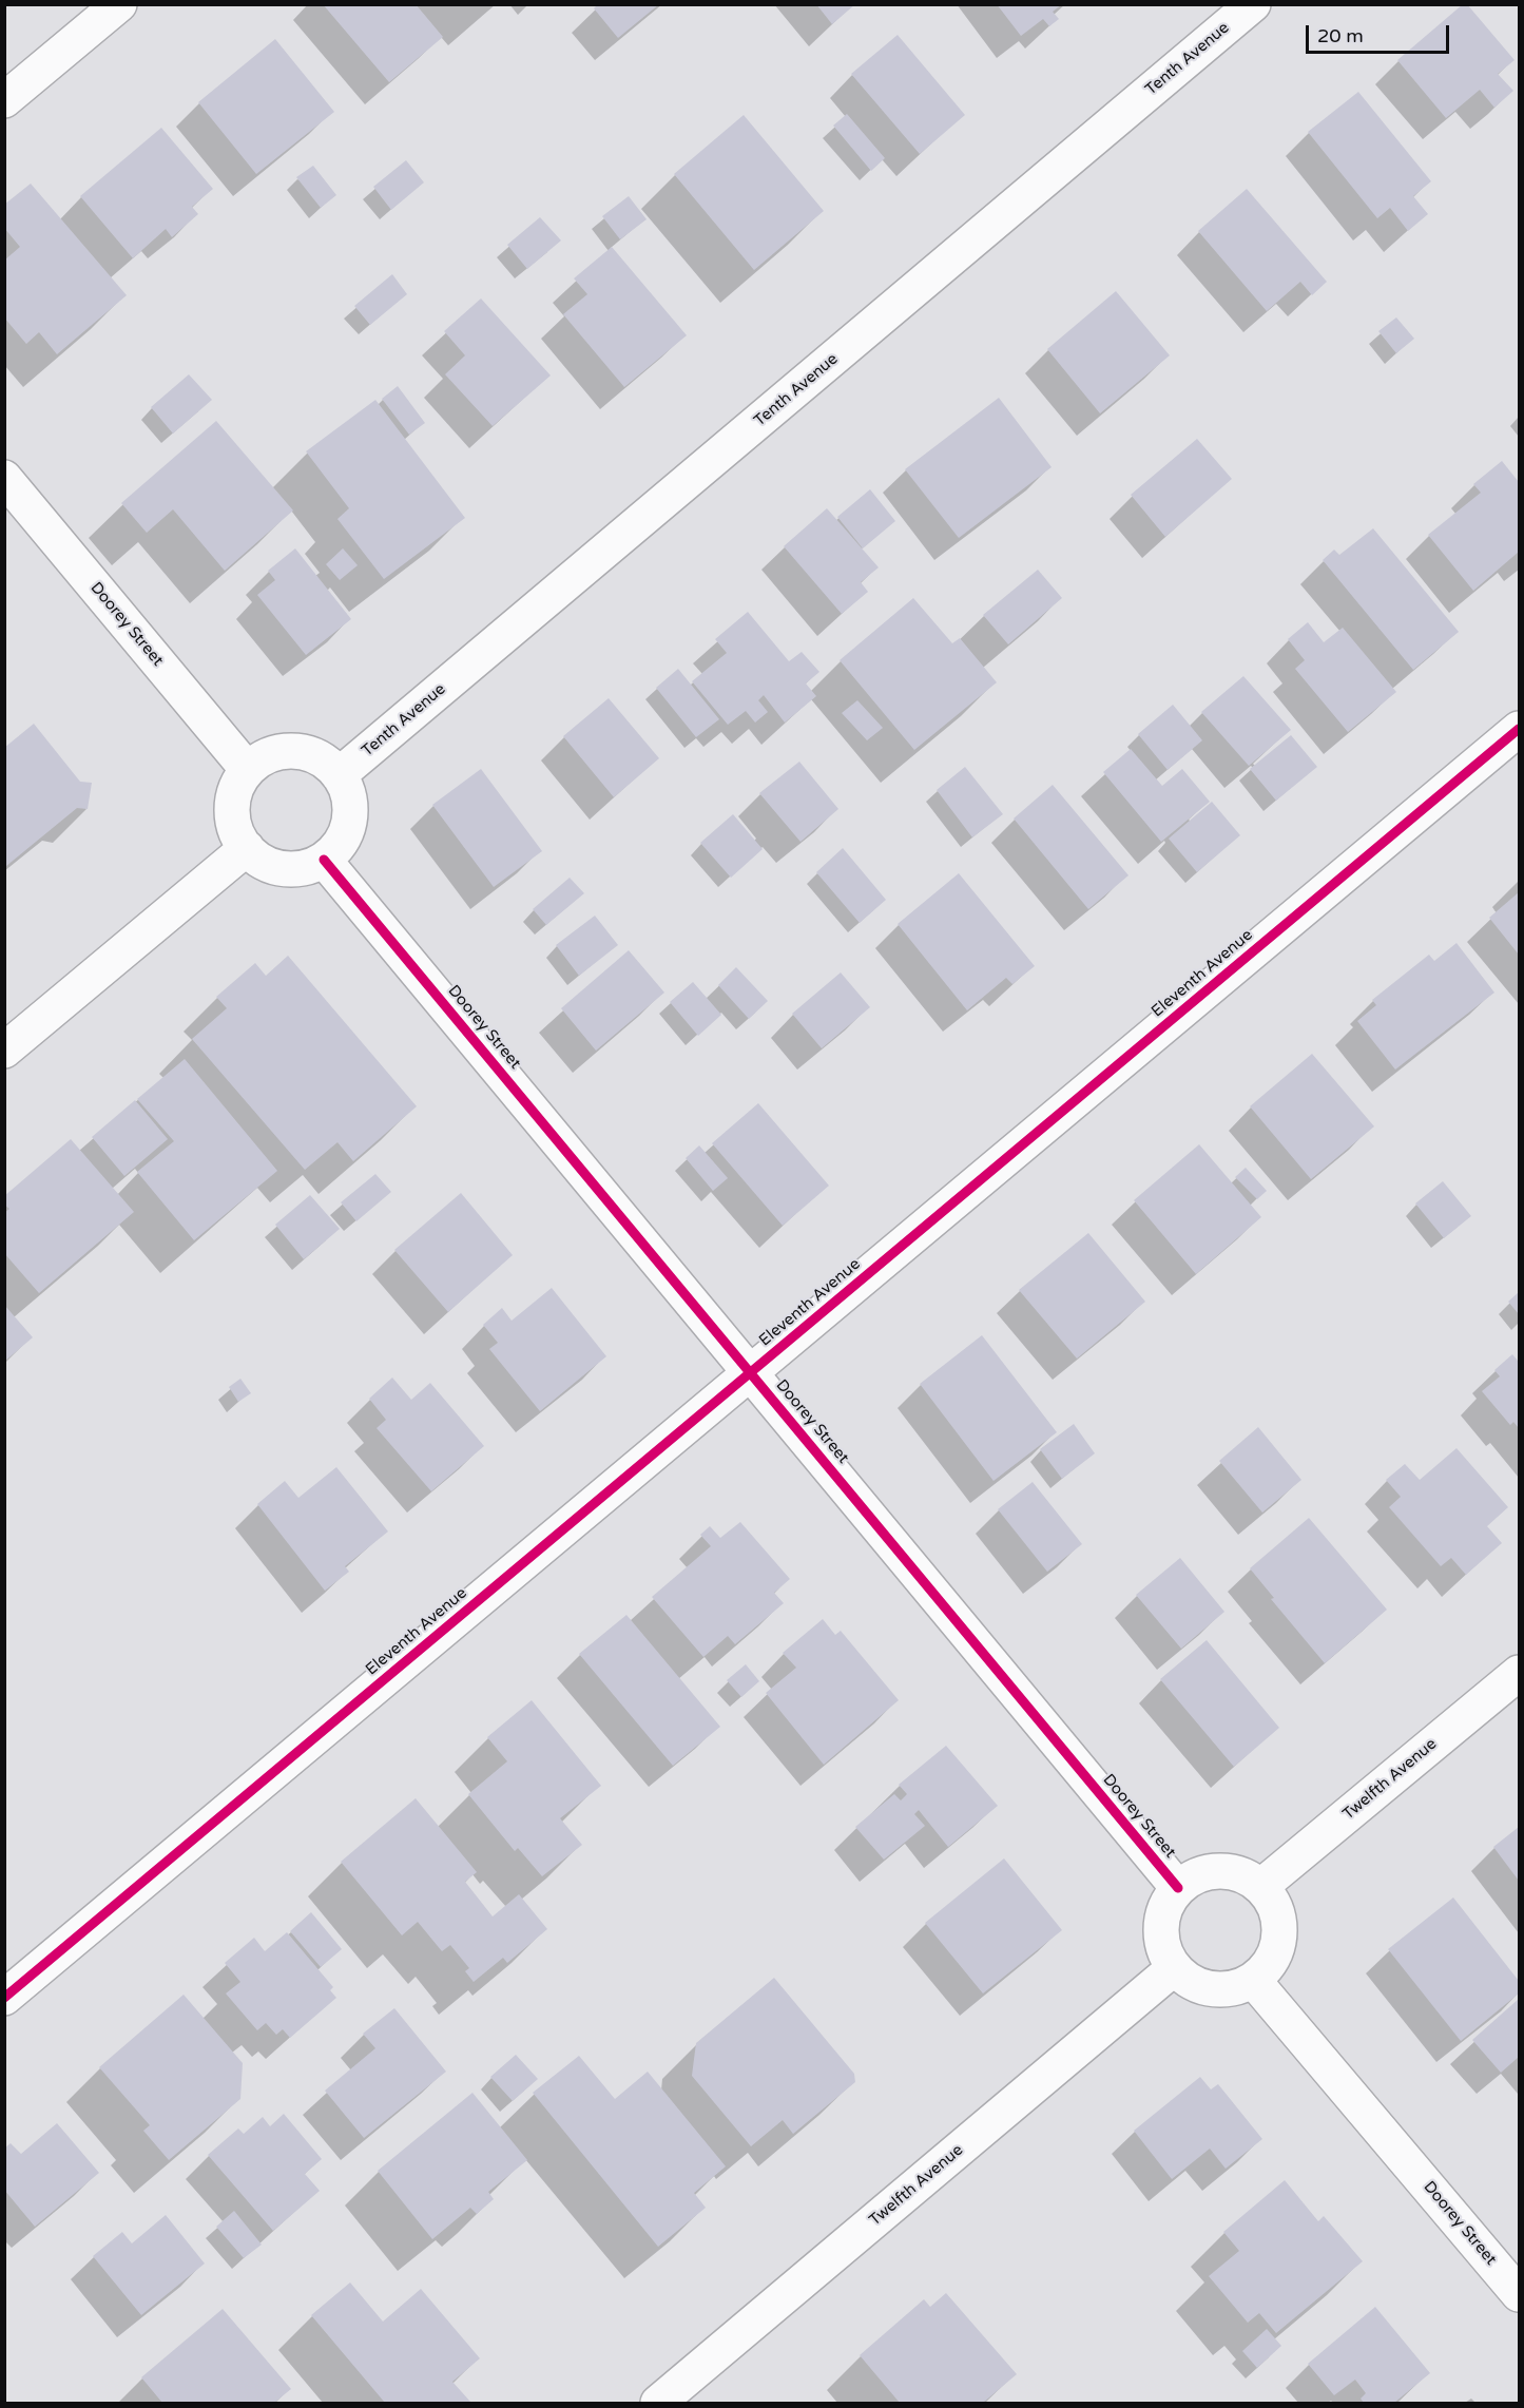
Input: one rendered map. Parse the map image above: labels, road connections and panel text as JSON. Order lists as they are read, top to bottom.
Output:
{
  "streets": {
    "street": [
      "Tenth Avenue",
      "Doorey Street",
      "Eleventh Avenue",
      "Twelfth Avenue"
    ]
  },
  "crossings": [
    ["Tenth Avenue", "Doorey Street"],
    ["Doorey Street", "Eleventh Avenue"],
    ["Doorey Street", "Twelfth Avenue"]
  ],
  "scale_bar": "20 m"
}
